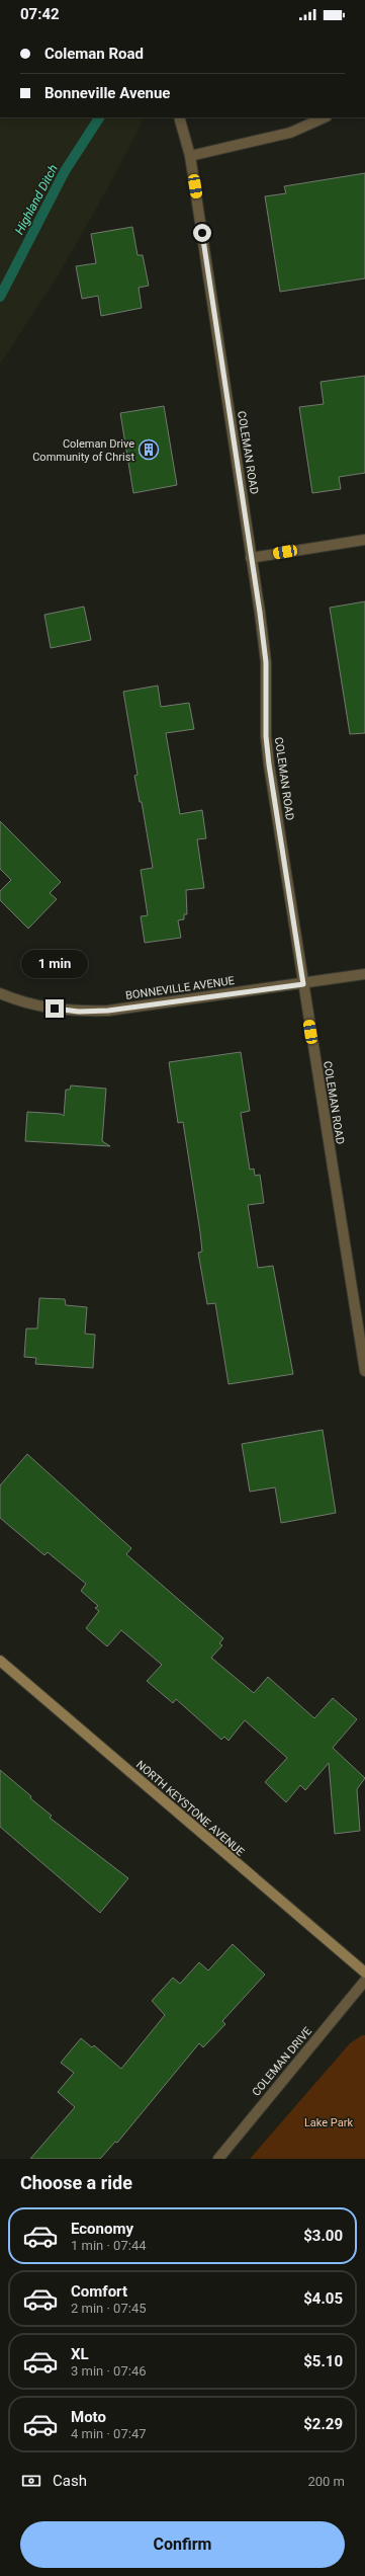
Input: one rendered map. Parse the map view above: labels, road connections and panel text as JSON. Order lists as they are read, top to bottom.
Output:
{
  "streets": {
    "street": [
      "COLEMAN ROAD",
      "BONNEVILLE AVENUE",
      "NORTH KEYSTONE AVENUE",
      "COLEMAN DRIVE"
    ]
  },
  "crossings": [
    ["COLEMAN ROAD", "BONNEVILLE AVENUE"]
  ],
  "water": ["Highland Ditch"],
  "parks": ["Lake Park"],
  "places": {
    "building": ["Coleman Drive Community of Christ"]
  },
  "page": {
    "status": "07:42",
    "banner": ["Coleman Road", "Bonneville Avenue"],
    "bubble": "1 min",
    "heading": "Choose a ride",
    "list": [
      {
        "name": "Economy",
        "note": "1 min · 07:44",
        "value": "$3.00"
      },
      {
        "name": "Comfort",
        "note": "2 min · 07:45",
        "value": "$4.05"
      },
      {
        "name": "XL",
        "note": "3 min · 07:46",
        "value": "$5.10"
      },
      {
        "name": "Moto",
        "note": "4 min · 07:47",
        "value": "$2.29"
      }
    ],
    "pay": ["Cash", "200 m"],
    "buttons": "Confirm"
  }
}
